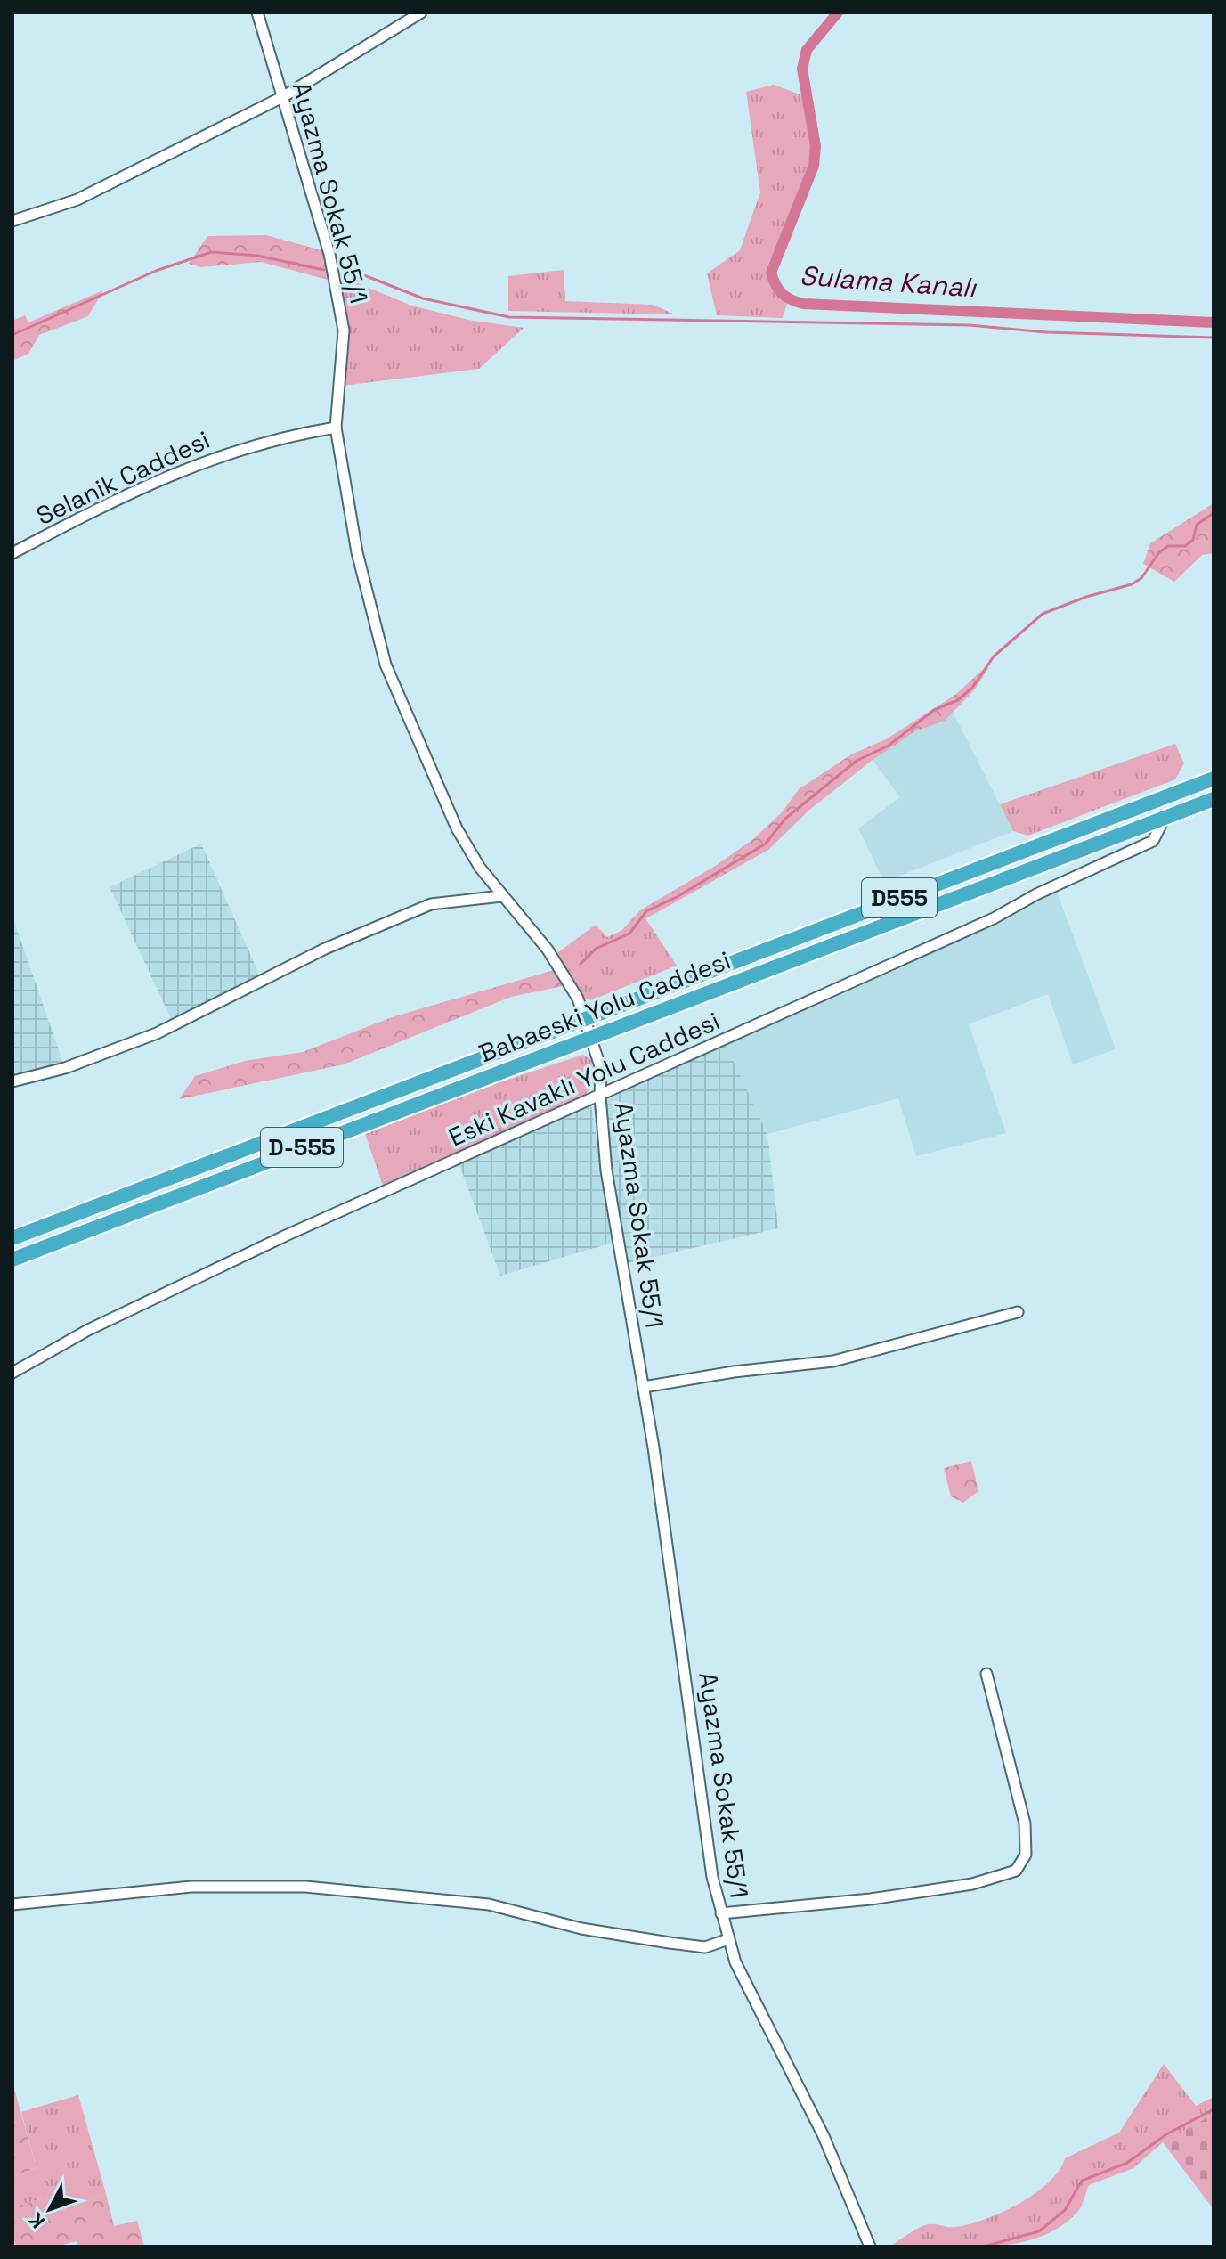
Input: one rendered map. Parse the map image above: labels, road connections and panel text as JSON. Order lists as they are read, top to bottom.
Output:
{
  "streets": {
    "highway": ["D555", "Babaeski Yolu Caddesi", "D-555"],
    "street": ["Ayazma Sokak 55/1", "Selanik Caddesi", "Eski Kavaklı Yolu Caddesi"]
  },
  "crossings": [
    ["Ayazma Sokak 55/1", "Selanik Caddesi"],
    ["Ayazma Sokak 55/1", "Babaeski Yolu Caddesi"],
    ["Ayazma Sokak 55/1", "Eski Kavaklı Yolu Caddesi"],
    ["Babaeski Yolu Caddesi", "Eski Kavaklı Yolu Caddesi"]
  ],
  "water": ["Sulama Kanalı"],
  "north": "bottom left"
}
